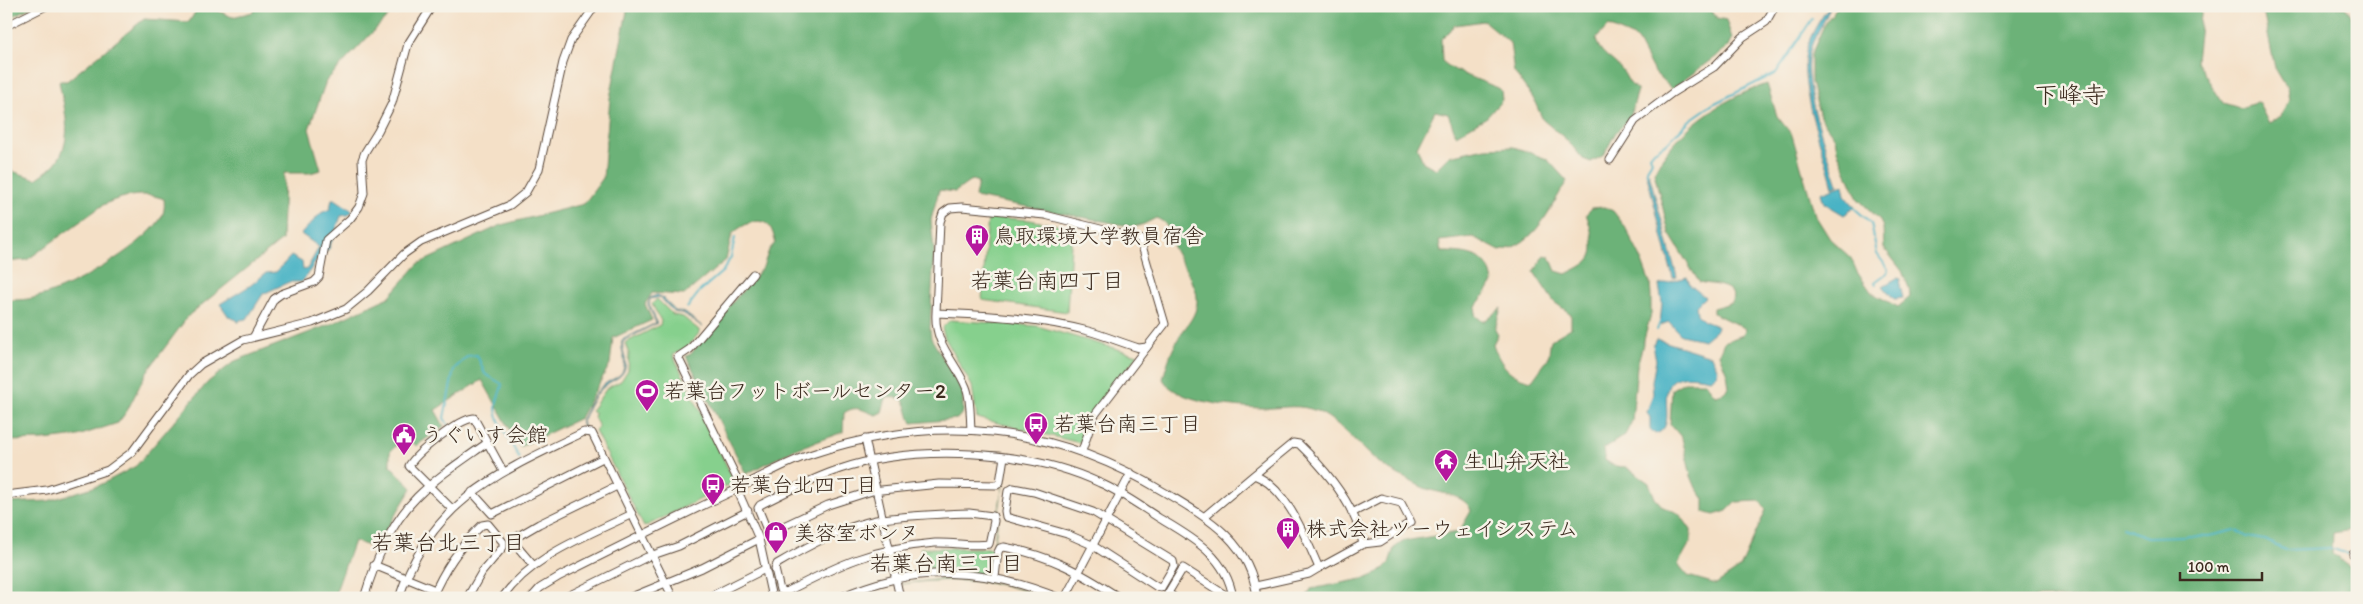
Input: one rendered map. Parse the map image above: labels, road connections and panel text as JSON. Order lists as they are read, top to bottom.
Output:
{
  "districts": [
    "下峰寺",
    "若葉台南四丁目",
    "若葉台北三丁目",
    "若葉台南三丁目"
  ],
  "places": {
    "building": ["鳥取環境大学教員宿舎", "株式会社ツーウェイシステム"],
    "sports": ["若葉台フットボールセンター2"],
    "bus stop": ["若葉台南三丁目", "若葉台北四丁目"],
    "public building": ["うぐいす会館"],
    "temple": ["生山弁天社"],
    "shop": ["美容室ボンヌ"]
  },
  "scale_bar": "100 m"
}
